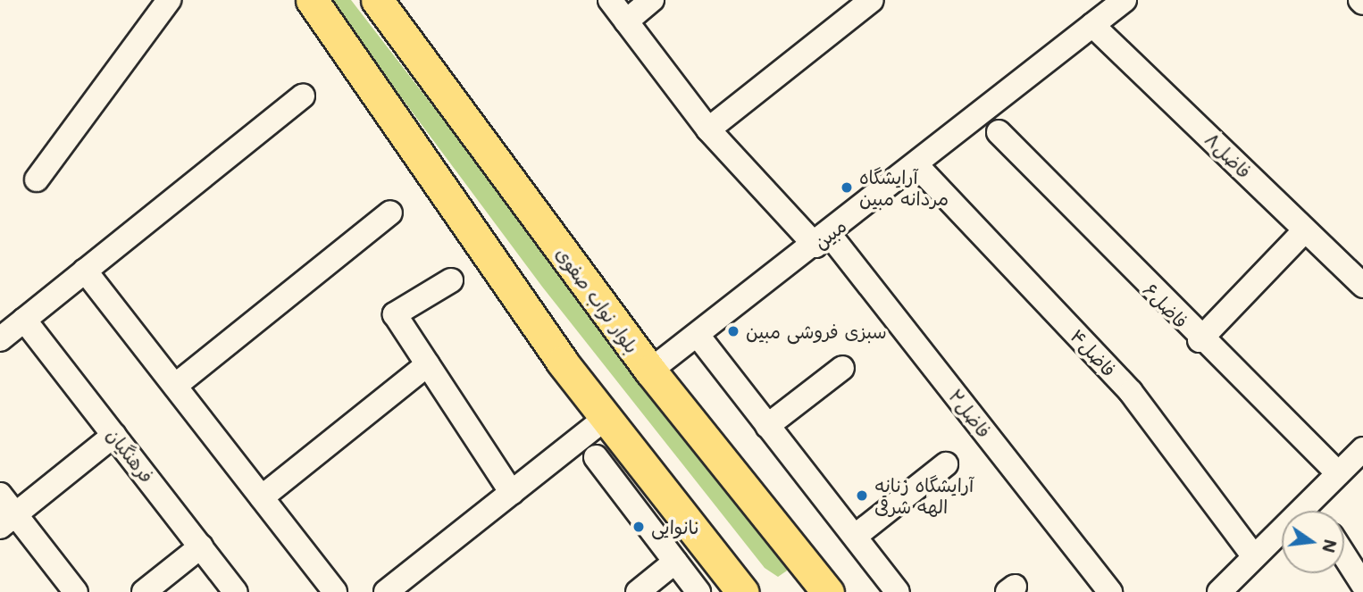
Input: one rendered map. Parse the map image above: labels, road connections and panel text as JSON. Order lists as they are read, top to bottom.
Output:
{
  "streets": {
    "main road": ["بلوار نواب صفوی"],
    "street": [
      "۸فاضل",
      "مبین",
      "۶فاضل",
      "۴فاضل",
      "۲فاضل",
      "فرهنگیان"
    ]
  },
  "crossings": [
    ["۸فاضل", "مبین"],
    ["مبین", "بلوار نواب صفوی"],
    ["مبین", "۴فاضل"],
    ["مبین", "۲فاضل"]
  ],
  "places": [
    "آرایشگاه مردانه مبین",
    "سبزی فروشی مبین",
    "آرایشگاه زنانه الهه شرقی",
    "نانوایی"
  ],
  "north": "right"
}
